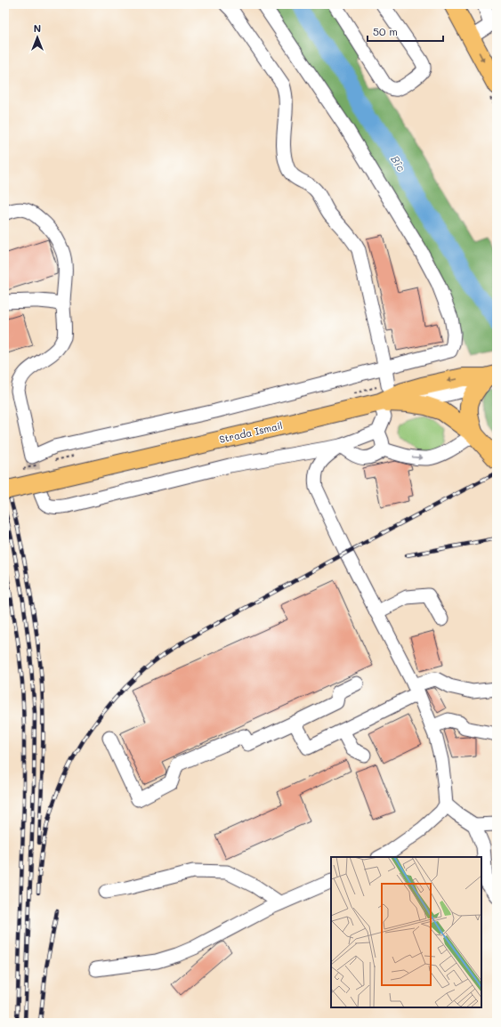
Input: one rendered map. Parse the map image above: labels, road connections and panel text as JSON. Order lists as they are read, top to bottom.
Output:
{
  "streets": {
    "main road": ["Strada Ismail"]
  },
  "water": ["Bîc"],
  "scale_bar": "50 m",
  "north": "top"
}
